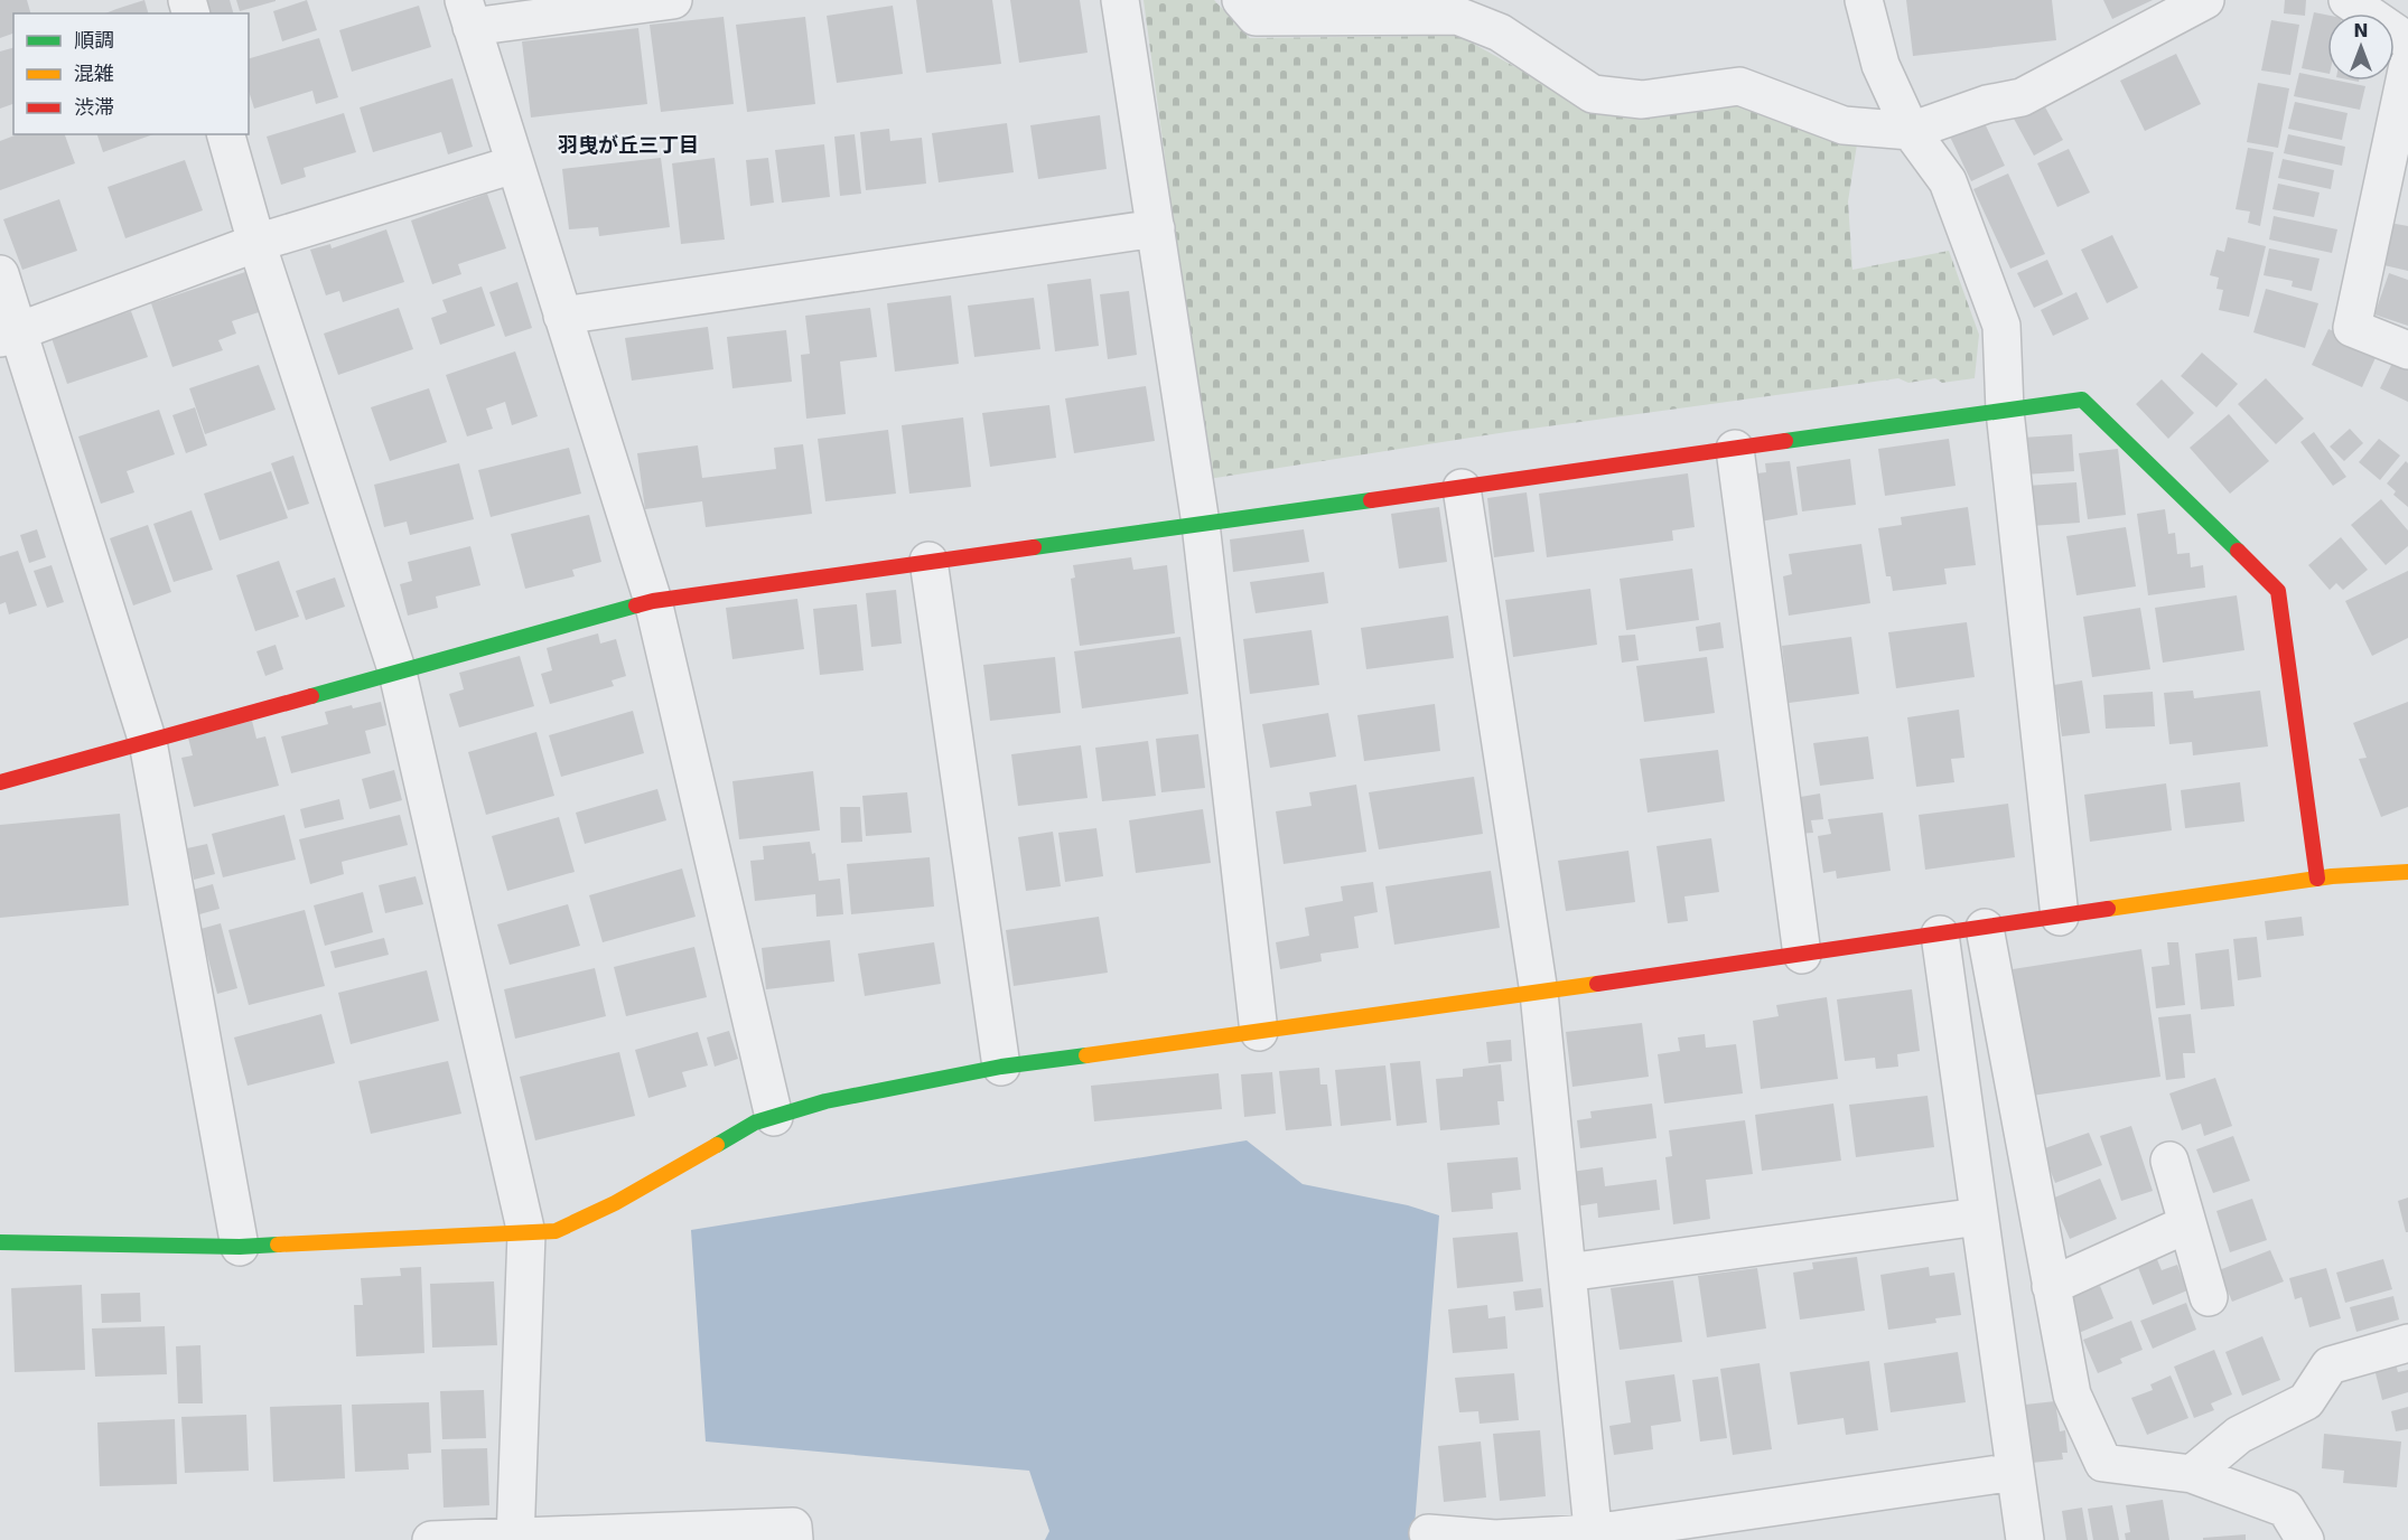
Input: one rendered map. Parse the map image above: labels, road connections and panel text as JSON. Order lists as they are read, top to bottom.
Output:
{
  "districts": ["羽曳が丘三丁目"],
  "legend": ["順調", "混雑", "渋滞"],
  "north": "top"
}
